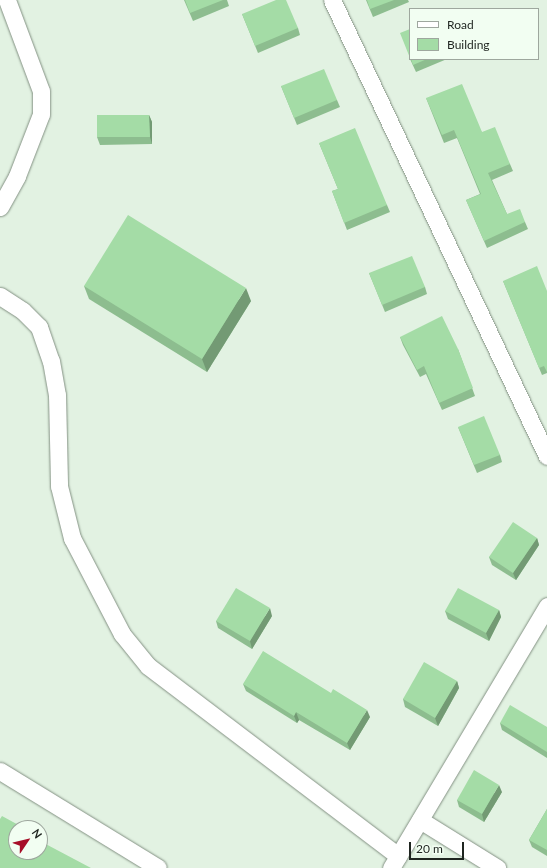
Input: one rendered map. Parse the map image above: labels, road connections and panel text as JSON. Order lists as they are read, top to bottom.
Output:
{
  "legend": ["Road", "Building"],
  "scale_bar": "20 m",
  "north": "top right"
}
